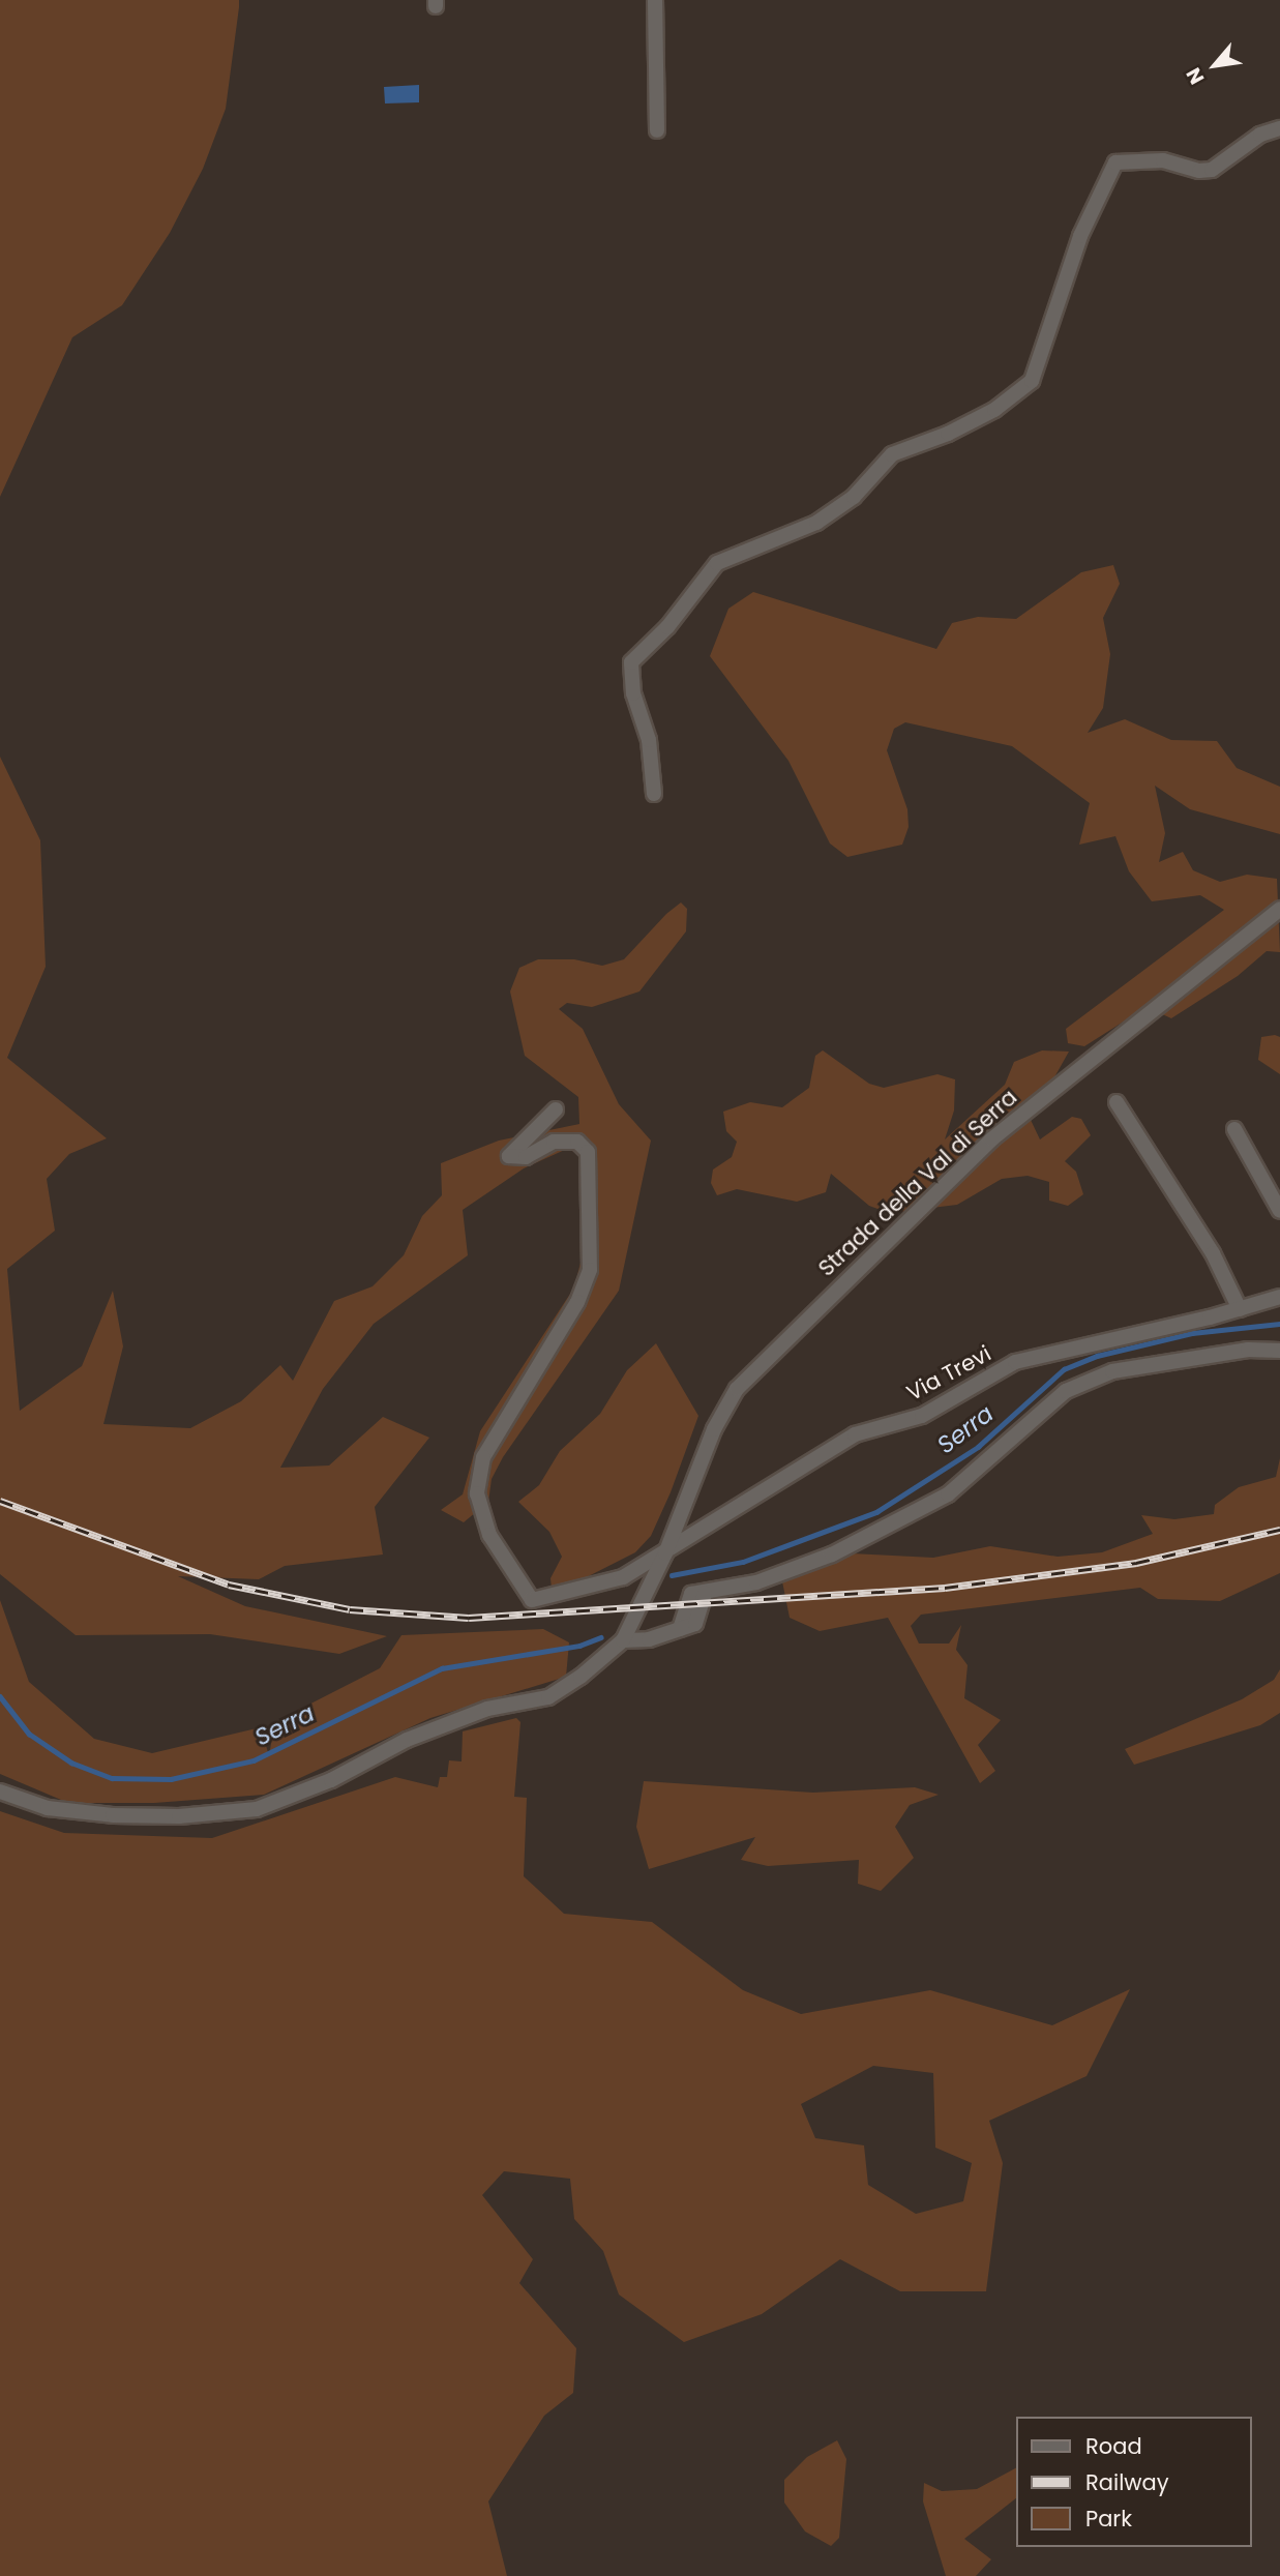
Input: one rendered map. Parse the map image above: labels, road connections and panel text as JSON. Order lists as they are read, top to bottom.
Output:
{
  "streets": {
    "street": ["Strada della Val di Serra", "Via Trevi"]
  },
  "crossings": [
    ["Strada della Val di Serra", "Via Trevi"]
  ],
  "water": ["Serra"],
  "legend": ["Road", "Railway", "Park"],
  "north": "bottom left"
}
